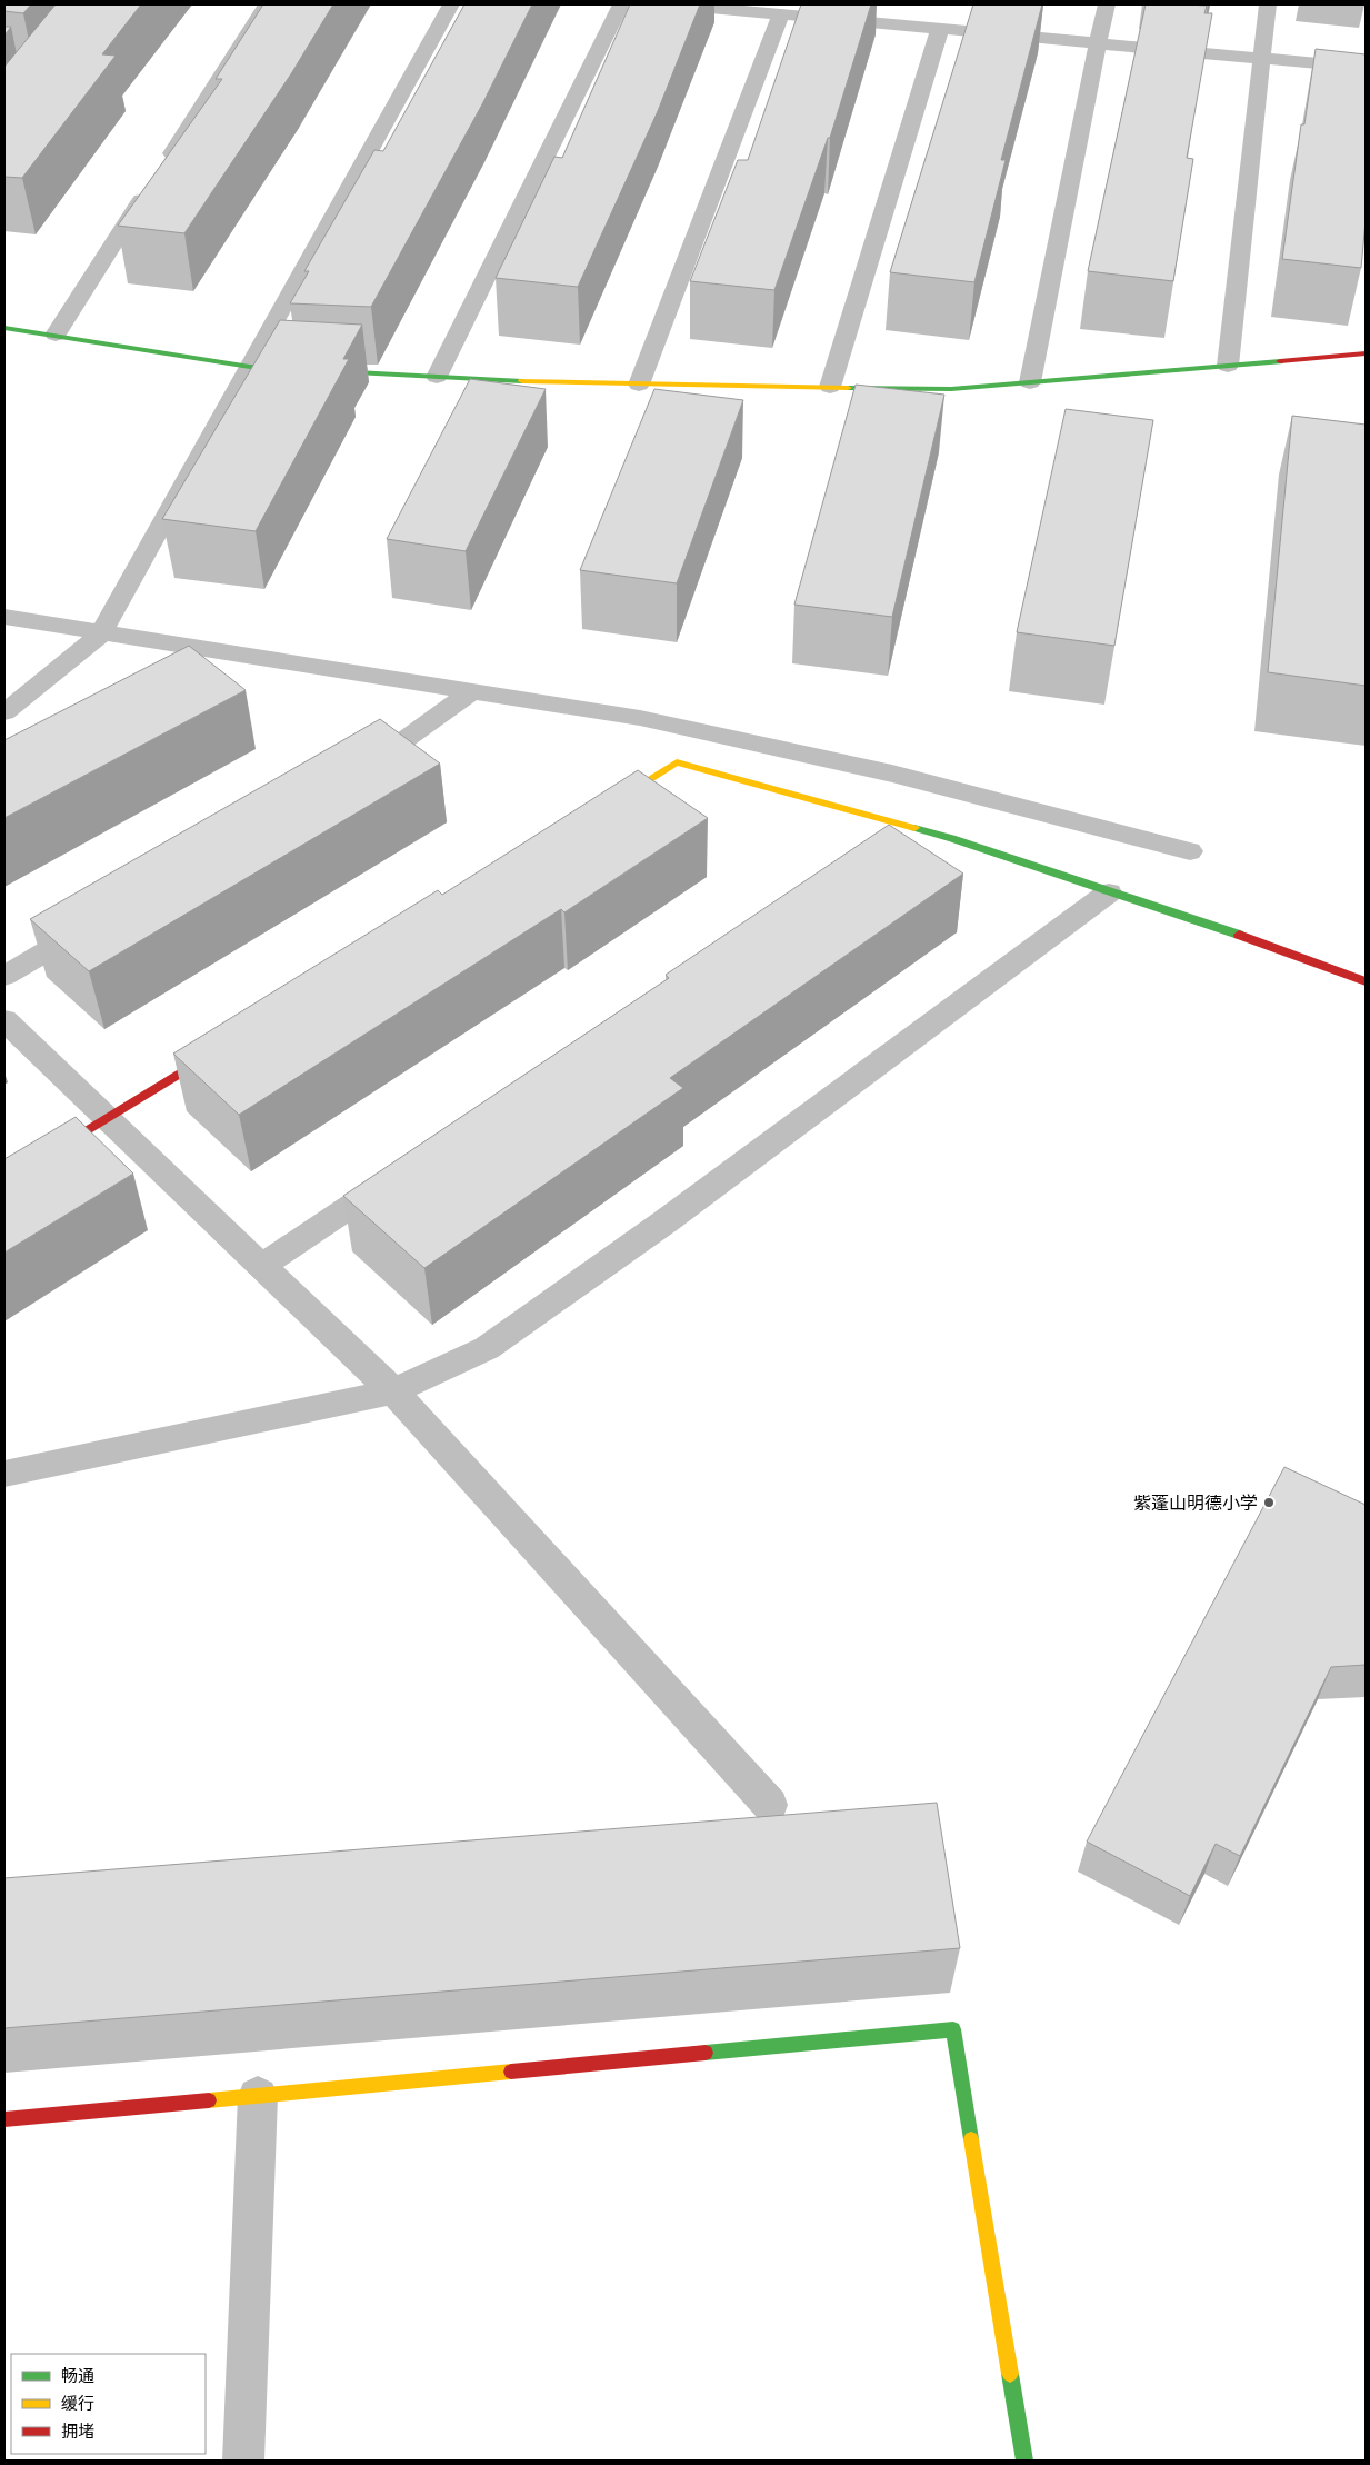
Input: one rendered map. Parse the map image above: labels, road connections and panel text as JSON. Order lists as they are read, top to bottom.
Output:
{
  "places": ["紫蓬山明德小学"],
  "legend": ["畅通", "缓行", "拥堵"]
}
